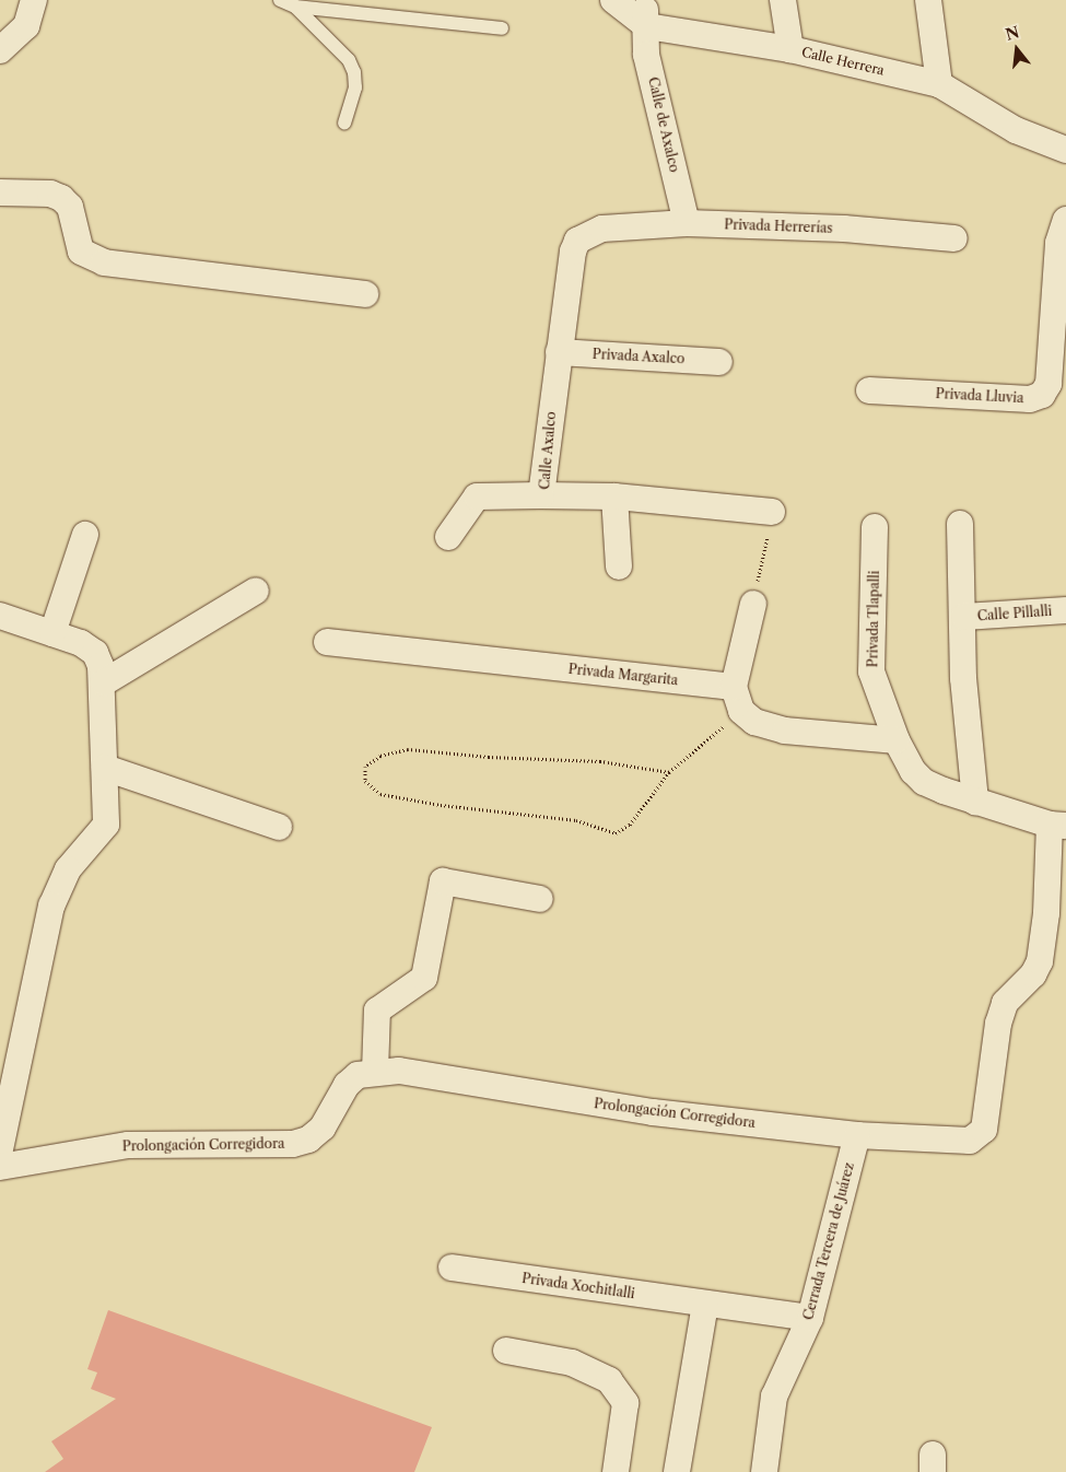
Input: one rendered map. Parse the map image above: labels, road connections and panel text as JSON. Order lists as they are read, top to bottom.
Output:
{
  "streets": {
    "street": [
      "Calle Herrera",
      "Calle de Axalco",
      "Privada Herrerías",
      "Privada Axalco",
      "Privada Lluvia",
      "Calle Axalco",
      "Calle Pillalli",
      "Privada Tlapalli",
      "Privada Margarita",
      "Prolongación Corregidora",
      "Cerrada Tercera de Juárez",
      "Privada Xochitlalli"
    ]
  },
  "crossings": [
    ["Calle Herrera", "Calle de Axalco"],
    ["Calle de Axalco", "Privada Herrerías"],
    ["Privada Herrerías", "Calle Axalco"],
    ["Privada Axalco", "Calle Axalco"],
    ["Privada Tlapalli", "Privada Margarita"],
    ["Privada Tlapalli", "Prolongación Corregidora"],
    ["Privada Margarita", "Prolongación Corregidora"],
    ["Prolongación Corregidora", "Cerrada Tercera de Juárez"],
    ["Cerrada Tercera de Juárez", "Privada Xochitlalli"]
  ],
  "north": "top"
}
